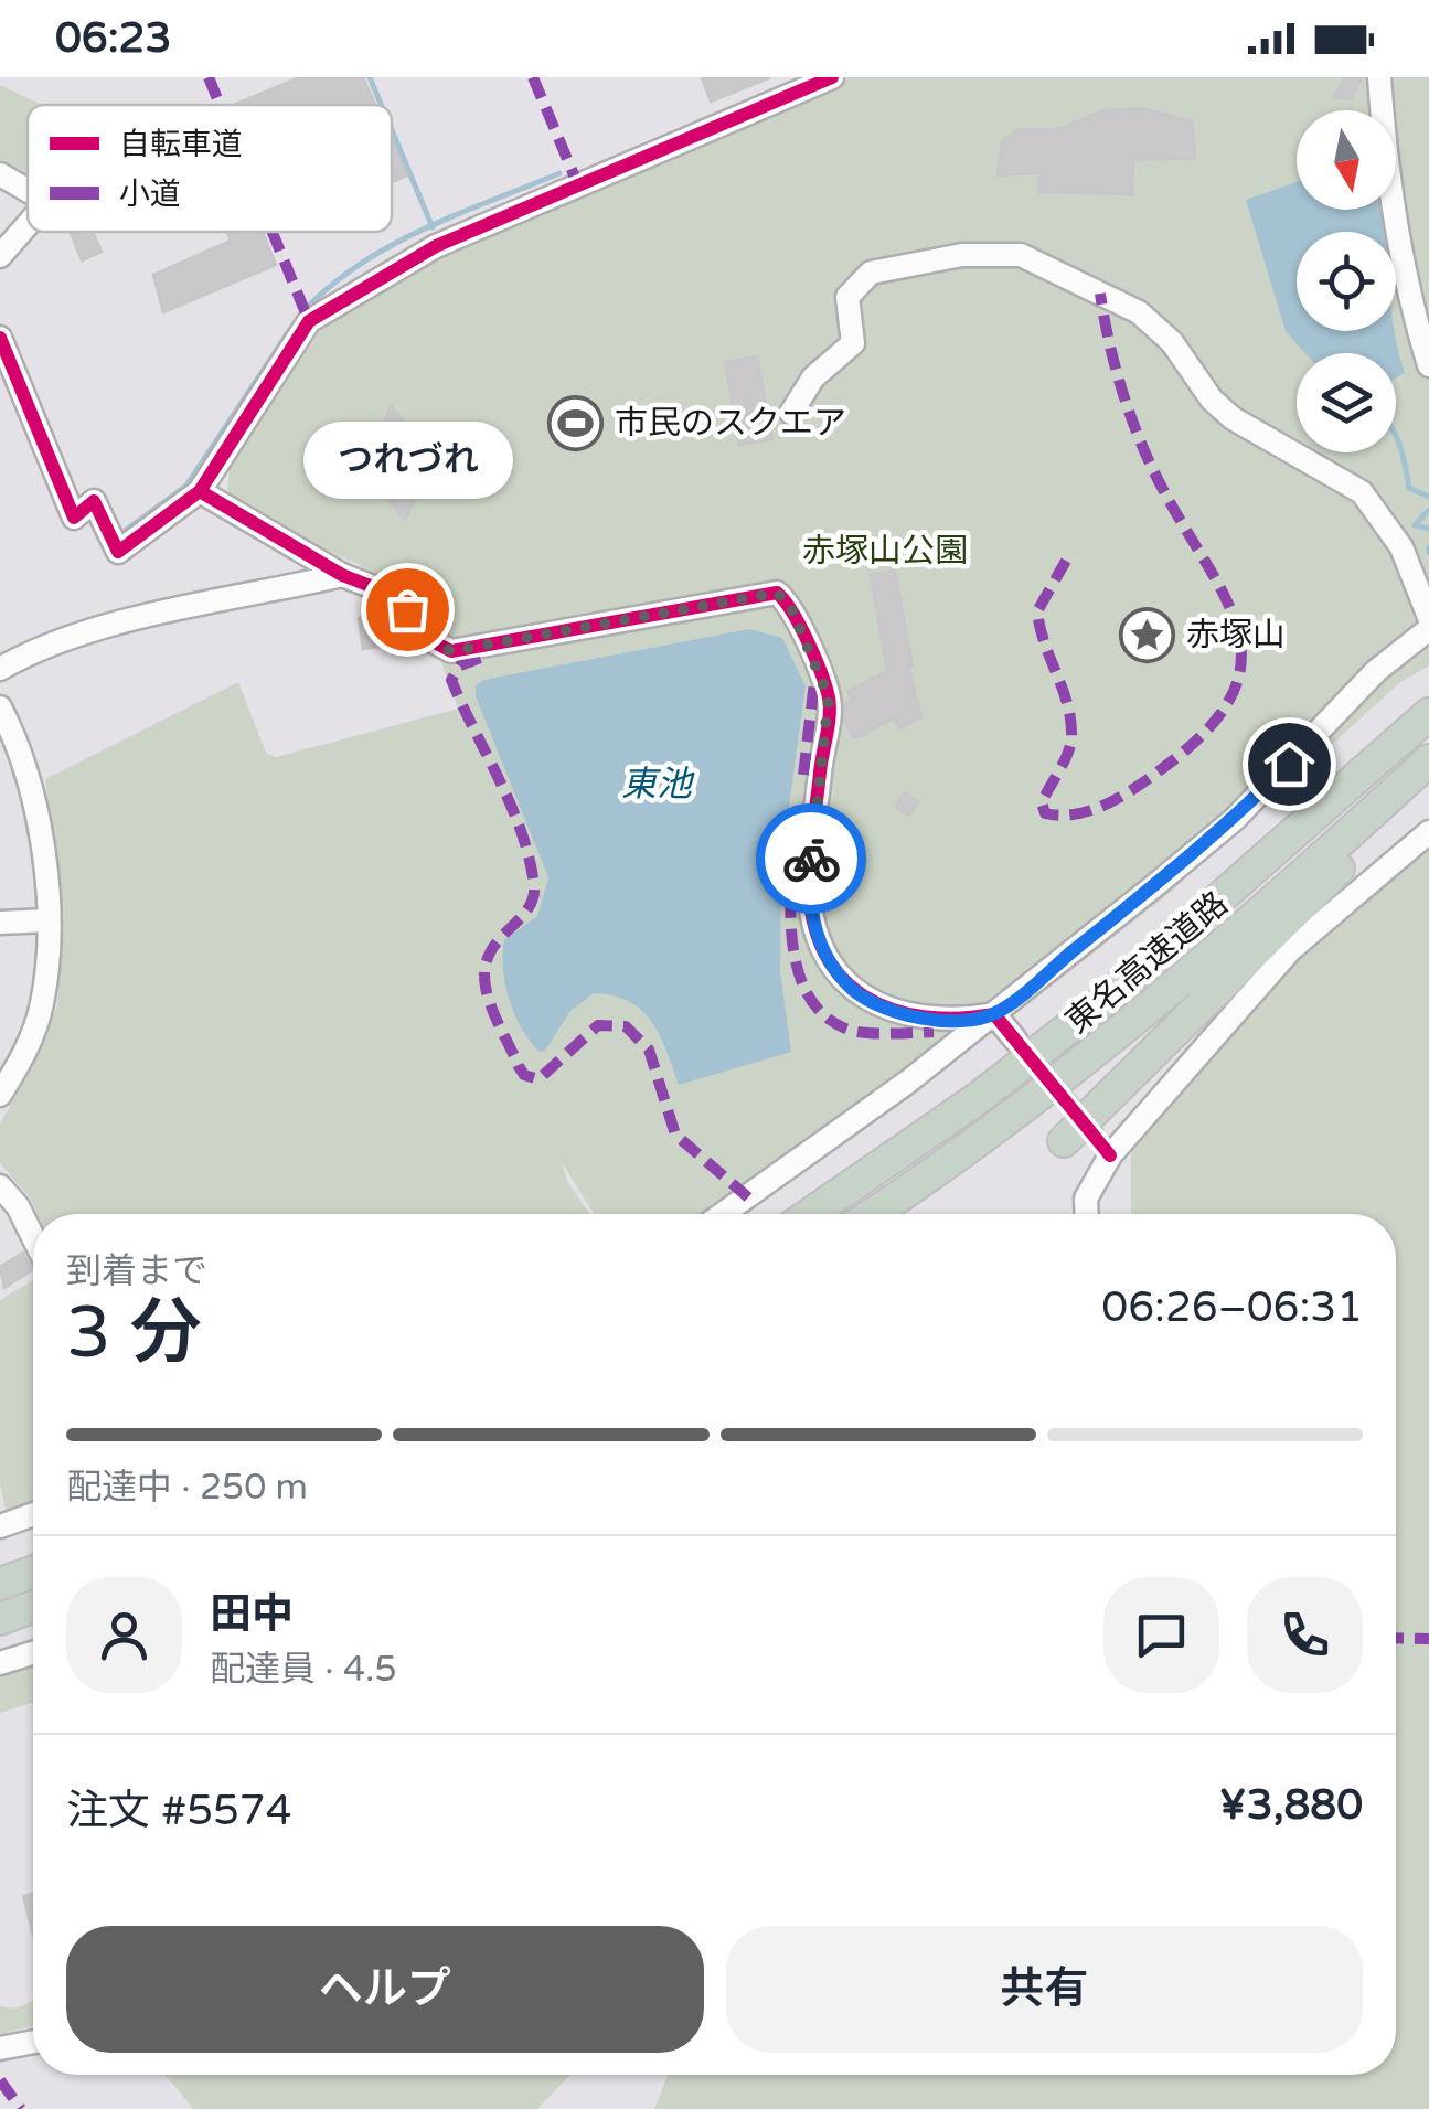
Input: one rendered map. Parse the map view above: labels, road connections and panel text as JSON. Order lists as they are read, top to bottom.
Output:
{
  "streets": {
    "highway": ["東名高速道路"]
  },
  "water": ["東池"],
  "parks": ["赤塚山公園"],
  "places": {
    "sports": ["市民のスクエア"],
    "other": ["つれづれ"],
    "place": ["赤塚山"]
  },
  "legend": ["自転車道", "小道"],
  "north": "bottom",
  "page": {
    "status": "06:23",
    "bubble": "つれづれ",
    "heading": ["3 分", "到着まで", "06:26–06:31"],
    "panel": [
      "田中",
      "配達員 · 4.5",
      "注文 #5574",
      "¥3,880"
    ],
    "bar": "配達中 · 250 m",
    "buttons": ["ヘルプ", "共有"]
  }
}
